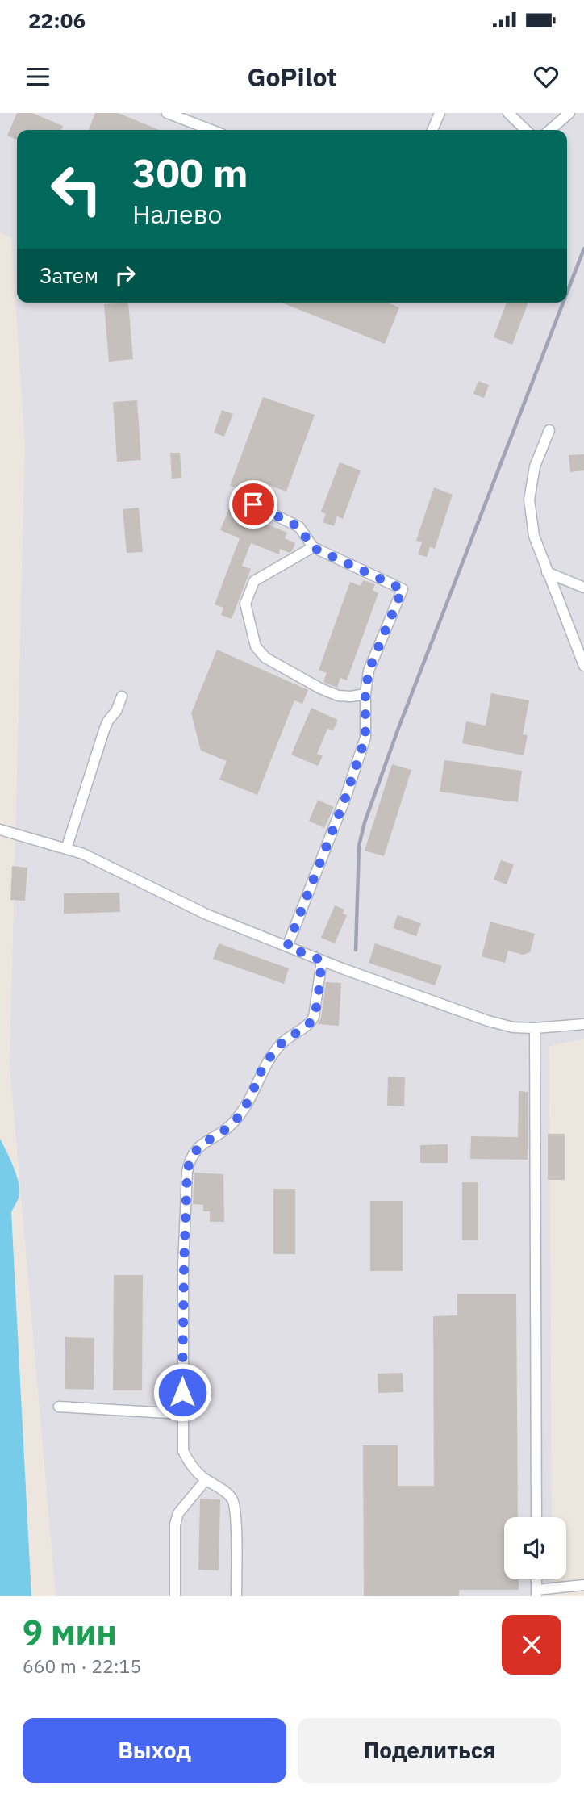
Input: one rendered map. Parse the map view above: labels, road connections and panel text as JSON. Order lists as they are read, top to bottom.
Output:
{
  "page": {
    "status": "22:06",
    "header": "GoPilot",
    "turn": ["300 m", "Налево"],
    "then": "Затем",
    "heading": ["9 мин", "660 m · 22:15"],
    "buttons": ["Выход", "Поделиться"]
  }
}
